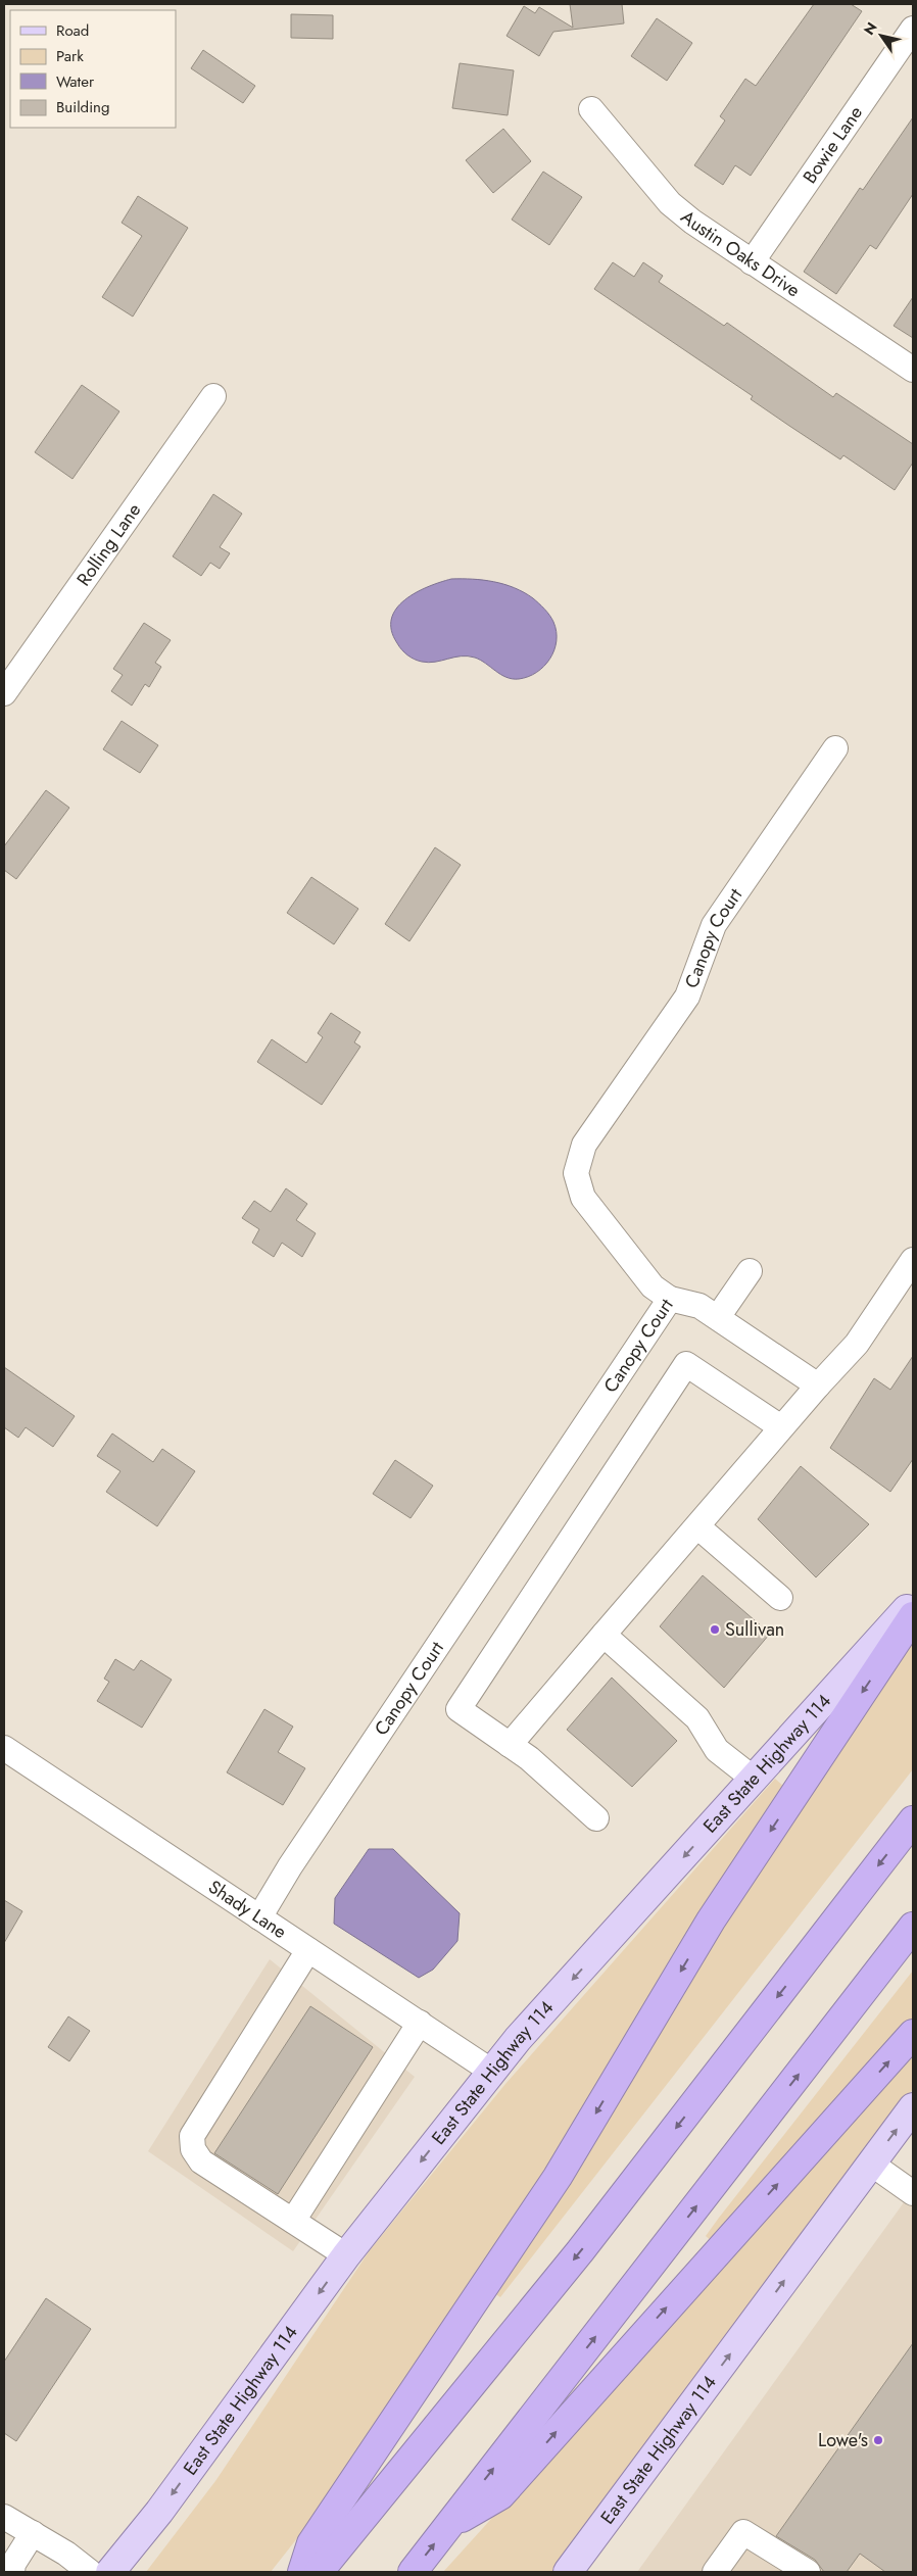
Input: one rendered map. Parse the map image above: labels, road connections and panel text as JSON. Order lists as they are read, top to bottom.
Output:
{
  "streets": {
    "main road": ["East State Highway 114"],
    "street": [
      "Bowie Lane",
      "Austin Oaks Drive",
      "Rolling Lane",
      "Canopy Court",
      "Shady Lane"
    ]
  },
  "crossings": [
    ["Bowie Lane", "Austin Oaks Drive"],
    ["Canopy Court", "Shady Lane"],
    ["East State Highway 114", "Shady Lane"]
  ],
  "places": ["Sullivan", "Lowe's"],
  "legend": [
    "Road",
    "Park",
    "Water",
    "Building"
  ],
  "north": "top left"
}
